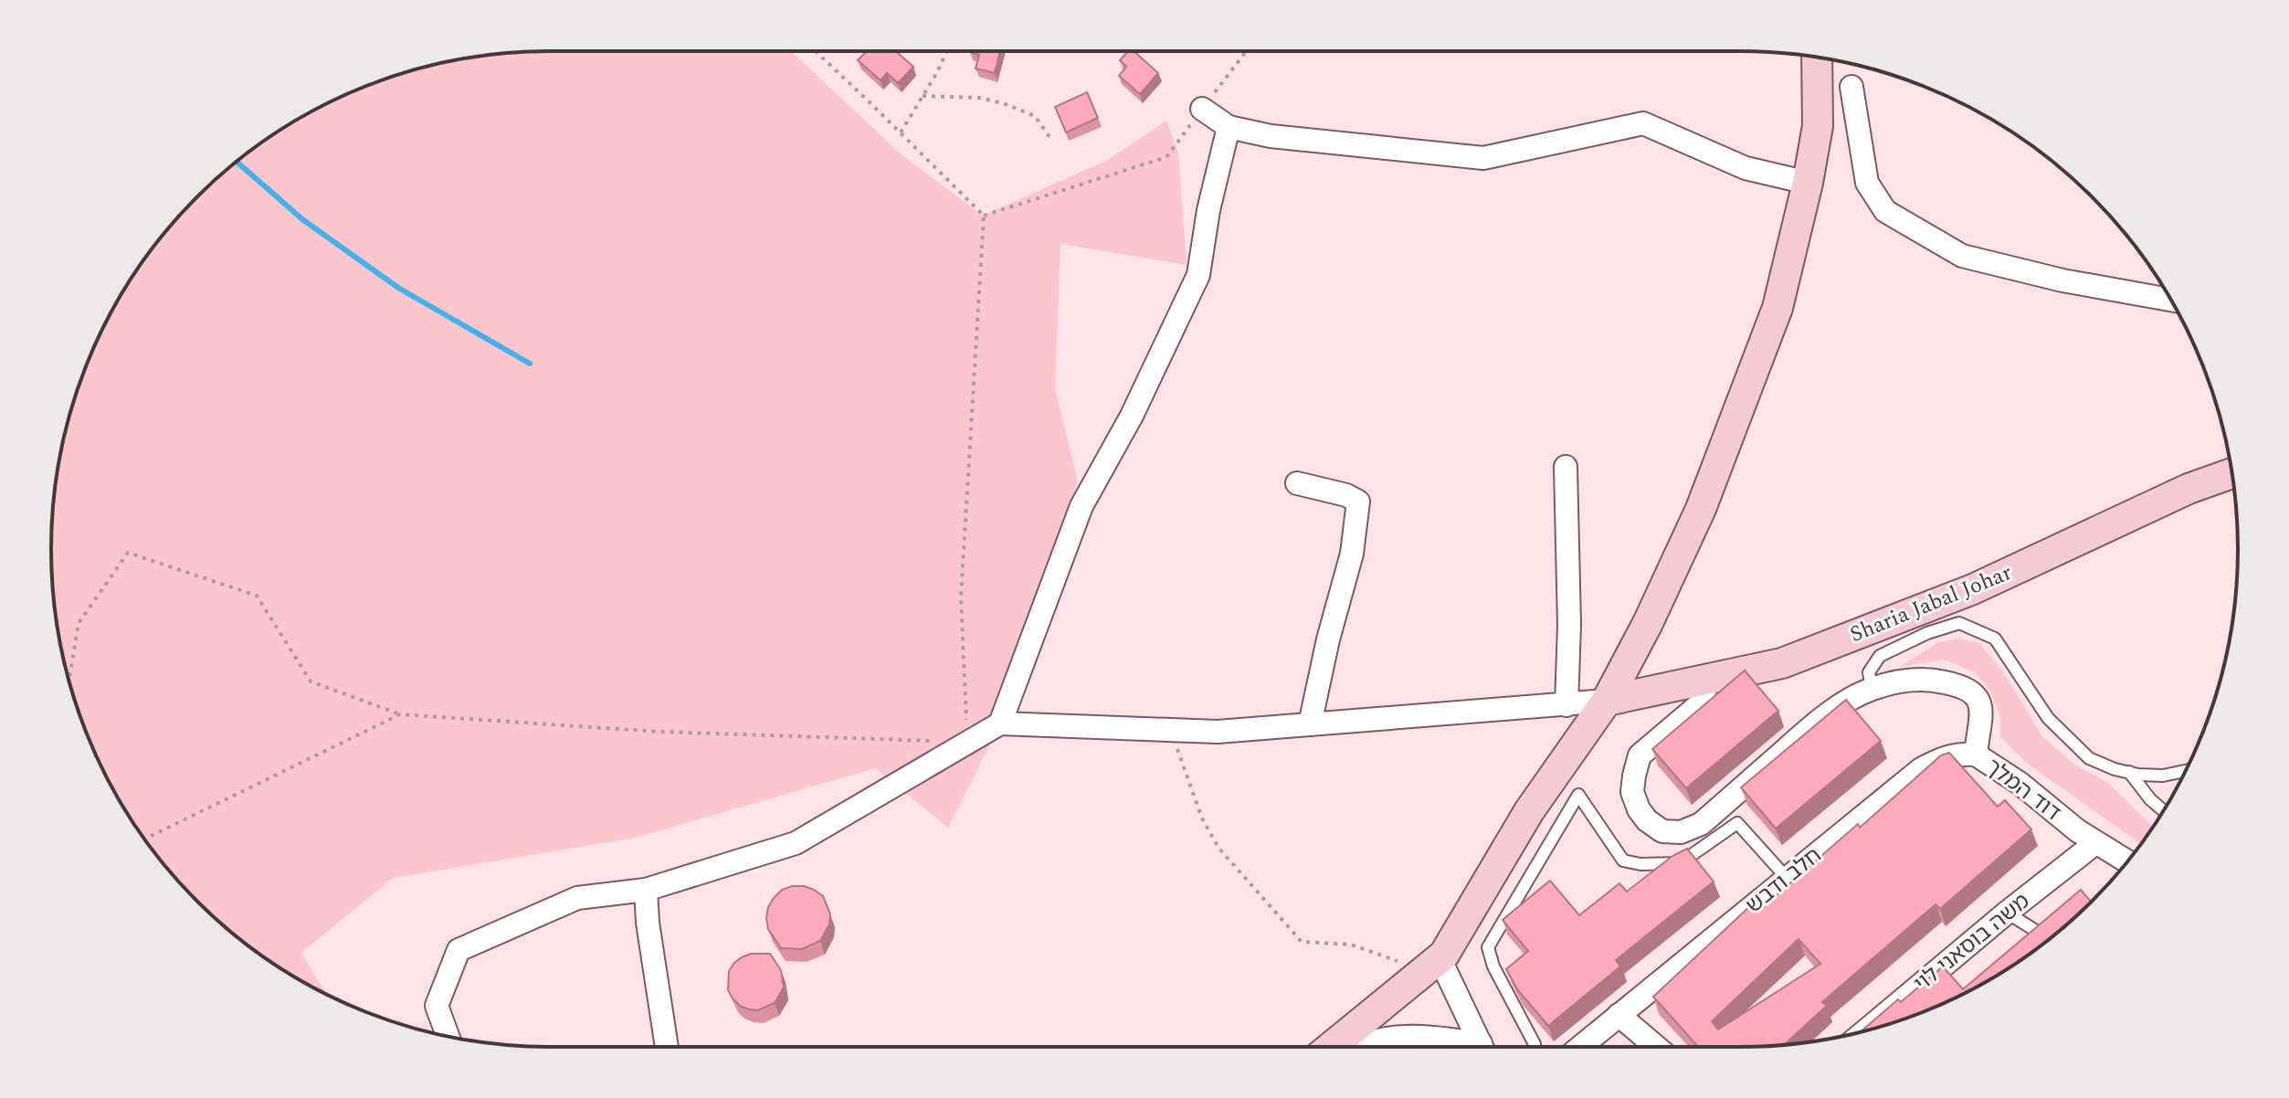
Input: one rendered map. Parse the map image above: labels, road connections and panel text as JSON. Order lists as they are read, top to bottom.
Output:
{
  "streets": {
    "street": [
      "Sharia Jabal Johar",
      "דוד המלך",
      "חלב ודבש",
      "משה בוסאני לוי"
    ]
  },
  "crossings": [
    ["דוד המלך", "חלב ודבש"],
    ["דוד המלך", "משה בוסאני לוי"]
  ]
}
